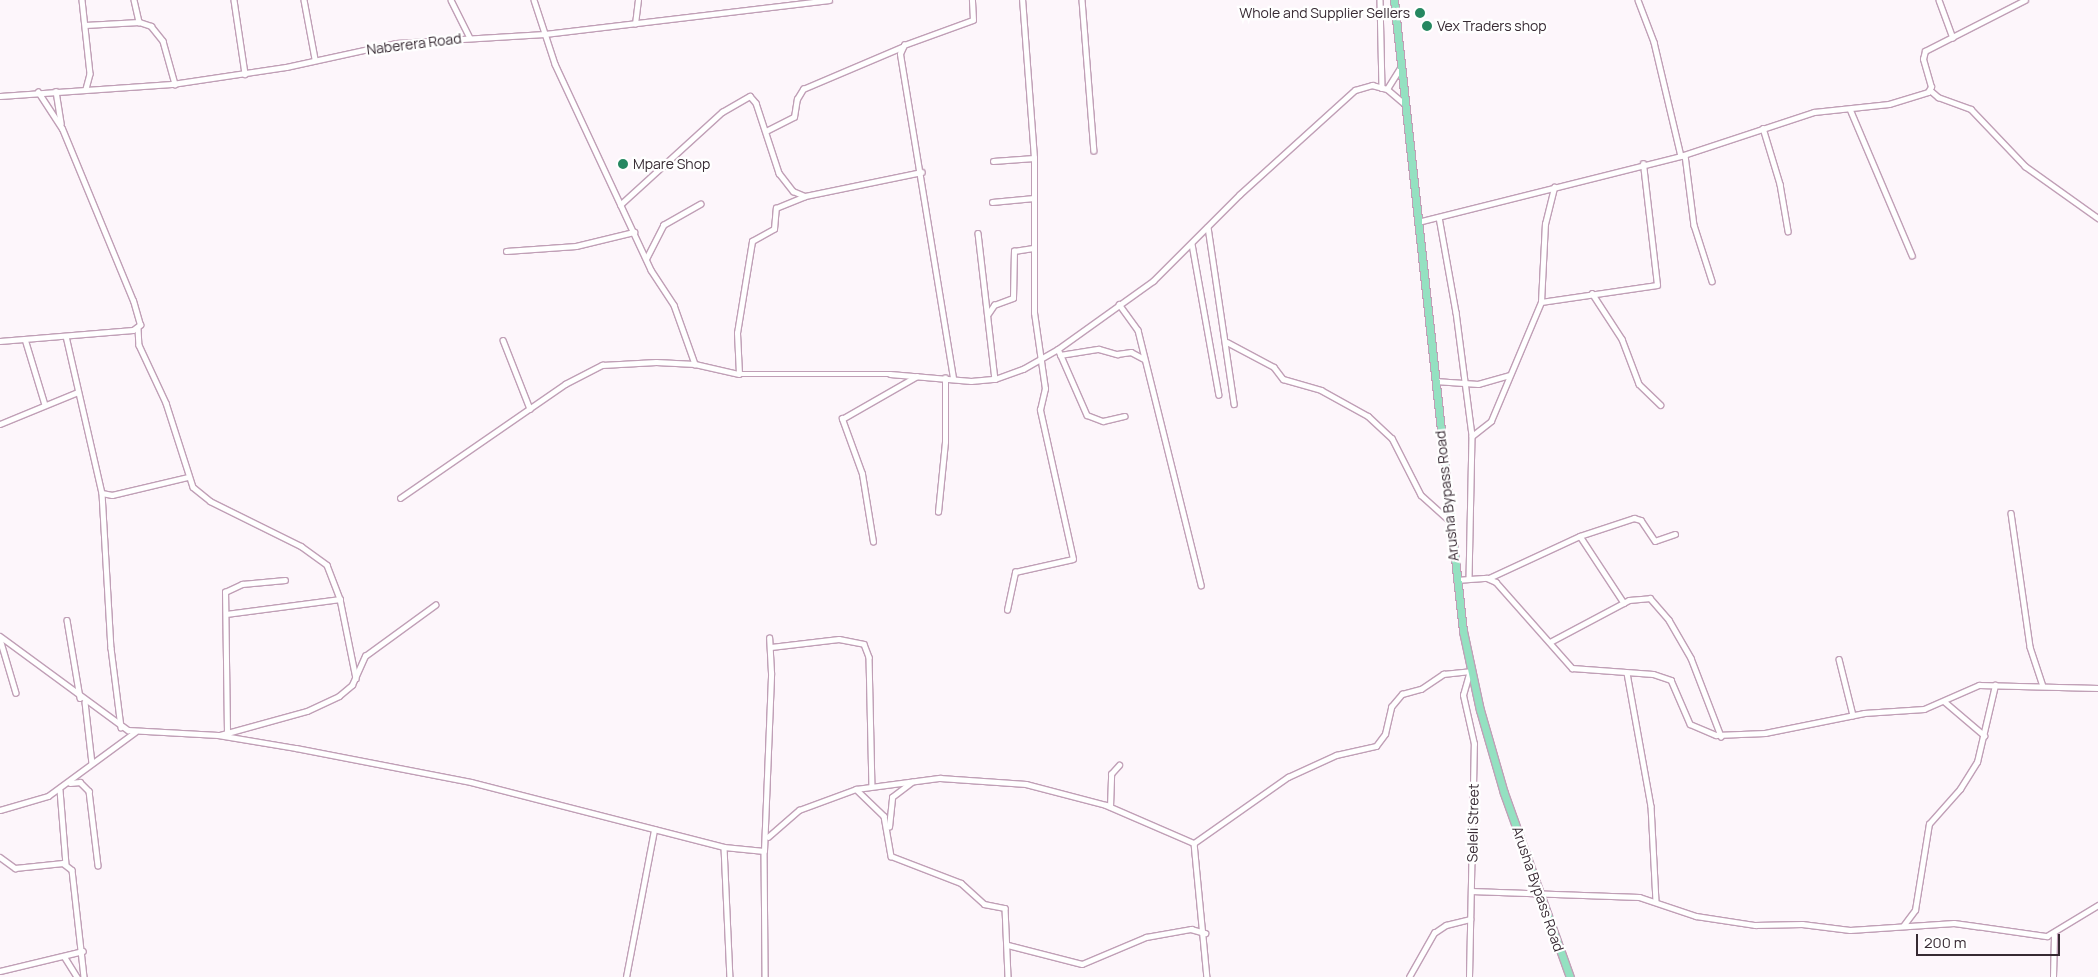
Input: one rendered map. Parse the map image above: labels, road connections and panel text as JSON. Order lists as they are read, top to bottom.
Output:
{
  "streets": {
    "main road": ["Arusha Bypass Road"],
    "street": ["Naberera Road", "Seleli Street"]
  },
  "crossings": [
    ["Arusha Bypass Road", "Seleli Street"]
  ],
  "places": ["Whole and Supplier Sellers", "Vex Traders shop", "Mpare Shop"],
  "scale_bar": "200 m"
}
